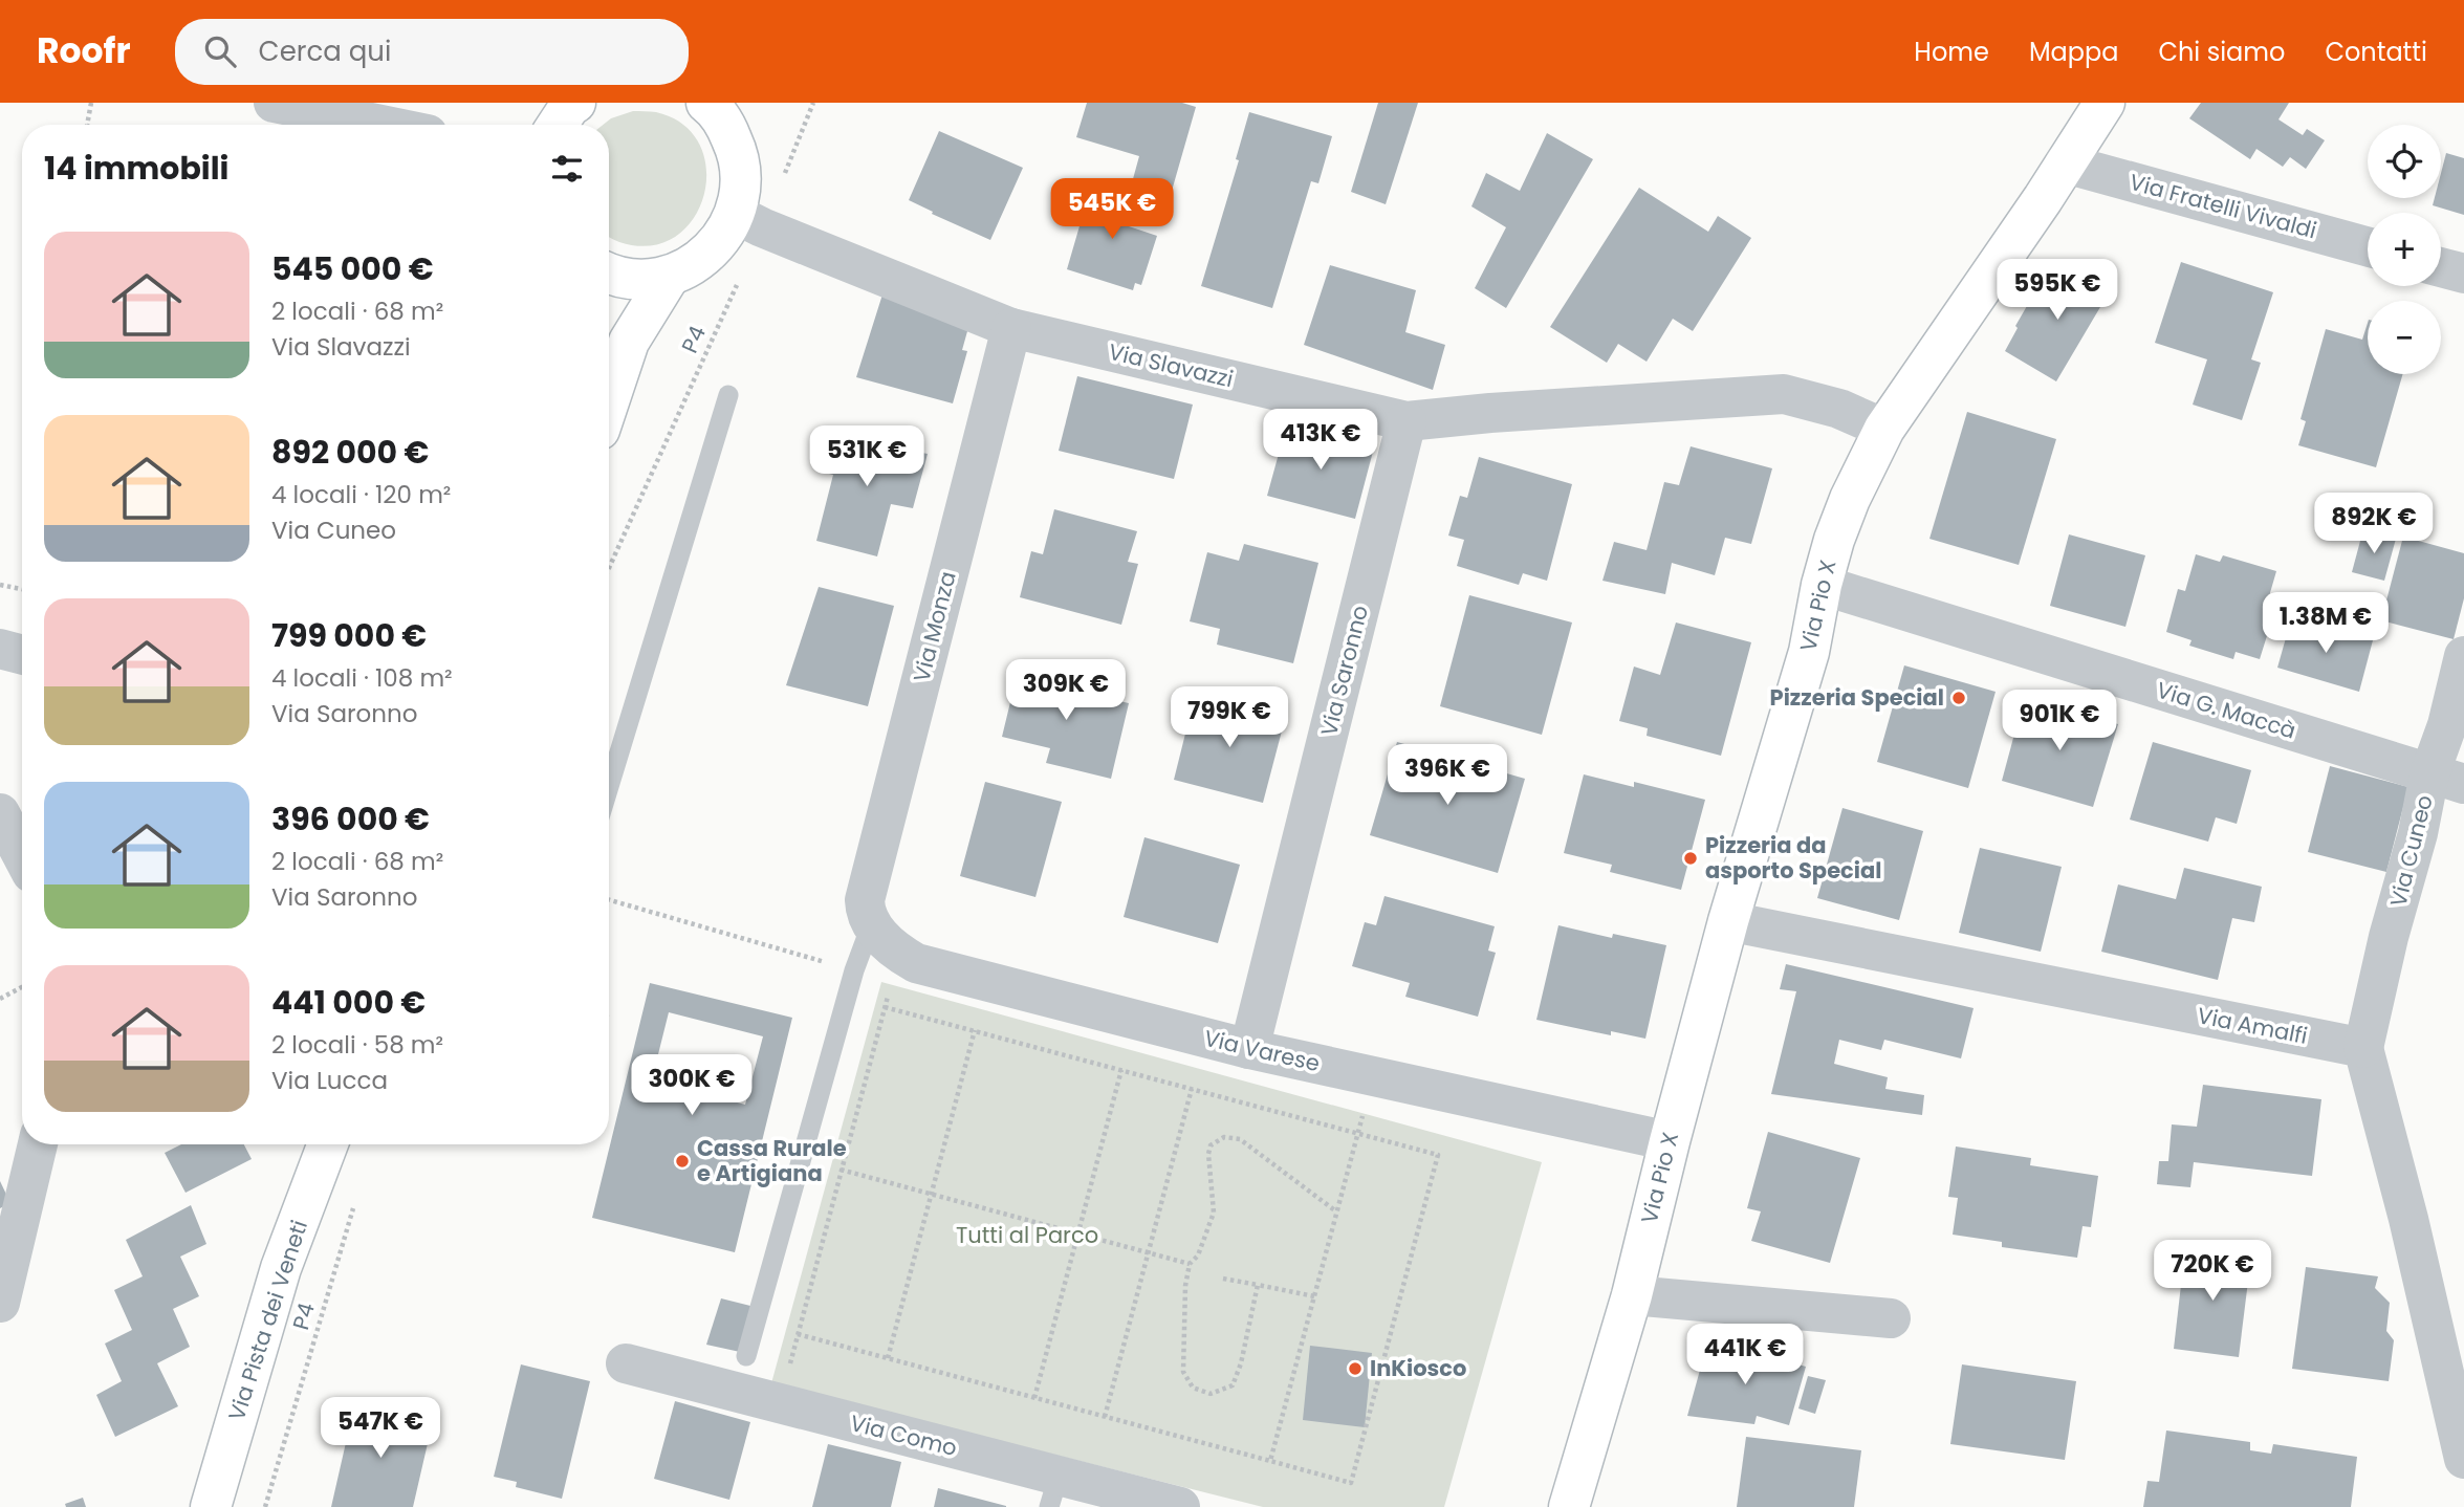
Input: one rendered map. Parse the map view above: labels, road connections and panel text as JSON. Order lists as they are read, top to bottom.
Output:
{
  "streets": {
    "street": [
      "Via Fratelli Vivaldi",
      "Via Slavazzi",
      "Via Pio X",
      "Via Monza",
      "Via Saronno",
      "Via G. Maccà",
      "Via Cuneo",
      "Via Amalfi",
      "Via Varese",
      "Via Pista dei Veneti",
      "Via Como"
    ],
    "path": ["P4"]
  },
  "crossings": [
    ["Via Fratelli Vivaldi", "Via Pio X"],
    ["P4", "Via Slavazzi"],
    ["Via Slavazzi", "Via Pio X"],
    ["Via Slavazzi", "Via Monza"],
    ["Via Slavazzi", "Via Saronno"],
    ["Via Pio X", "Via G. Maccà"],
    ["Via Pio X", "Via Amalfi"],
    ["Via Pio X", "Via Varese"],
    ["Via Monza", "Via Varese"],
    ["Via Saronno", "Via Varese"],
    ["Via G. Maccà", "Via Cuneo"],
    ["Via Cuneo", "Via Amalfi"]
  ],
  "parks": ["Tutti al Parco"],
  "places": [
    "Pizzeria Special",
    "Pizzeria da asporto Special",
    "Cassa Rurale e Artigiana",
    "InKiosco"
  ],
  "page": {
    "header": "Roofr",
    "search": "Cerca qui",
    "nav": [
      "Home",
      "Mappa",
      "Chi siamo",
      "Contatti"
    ],
    "map_buttons": ["+", "−"],
    "heading": "14 immobili",
    "price": [
      "545K €",
      "595K €",
      "413K €",
      "531K €",
      "892K €",
      "1.38M €",
      "309K €",
      "799K €",
      "901K €",
      "396K €",
      "300K €",
      "720K €",
      "441K €",
      "547K €"
    ],
    "list": [
      {
        "name": "545 000 €",
        "note": "2 locali · 68 m² · Via Slavazzi"
      },
      {
        "name": "892 000 €",
        "note": "4 locali · 120 m² · Via Cuneo"
      },
      {
        "name": "799 000 €",
        "note": "4 locali · 108 m² · Via Saronno"
      },
      {
        "name": "396 000 €",
        "note": "2 locali · 68 m² · Via Saronno"
      },
      {
        "name": "441 000 €",
        "note": "2 locali · 58 m² · Via Lucca"
      }
    ]
  }
}
